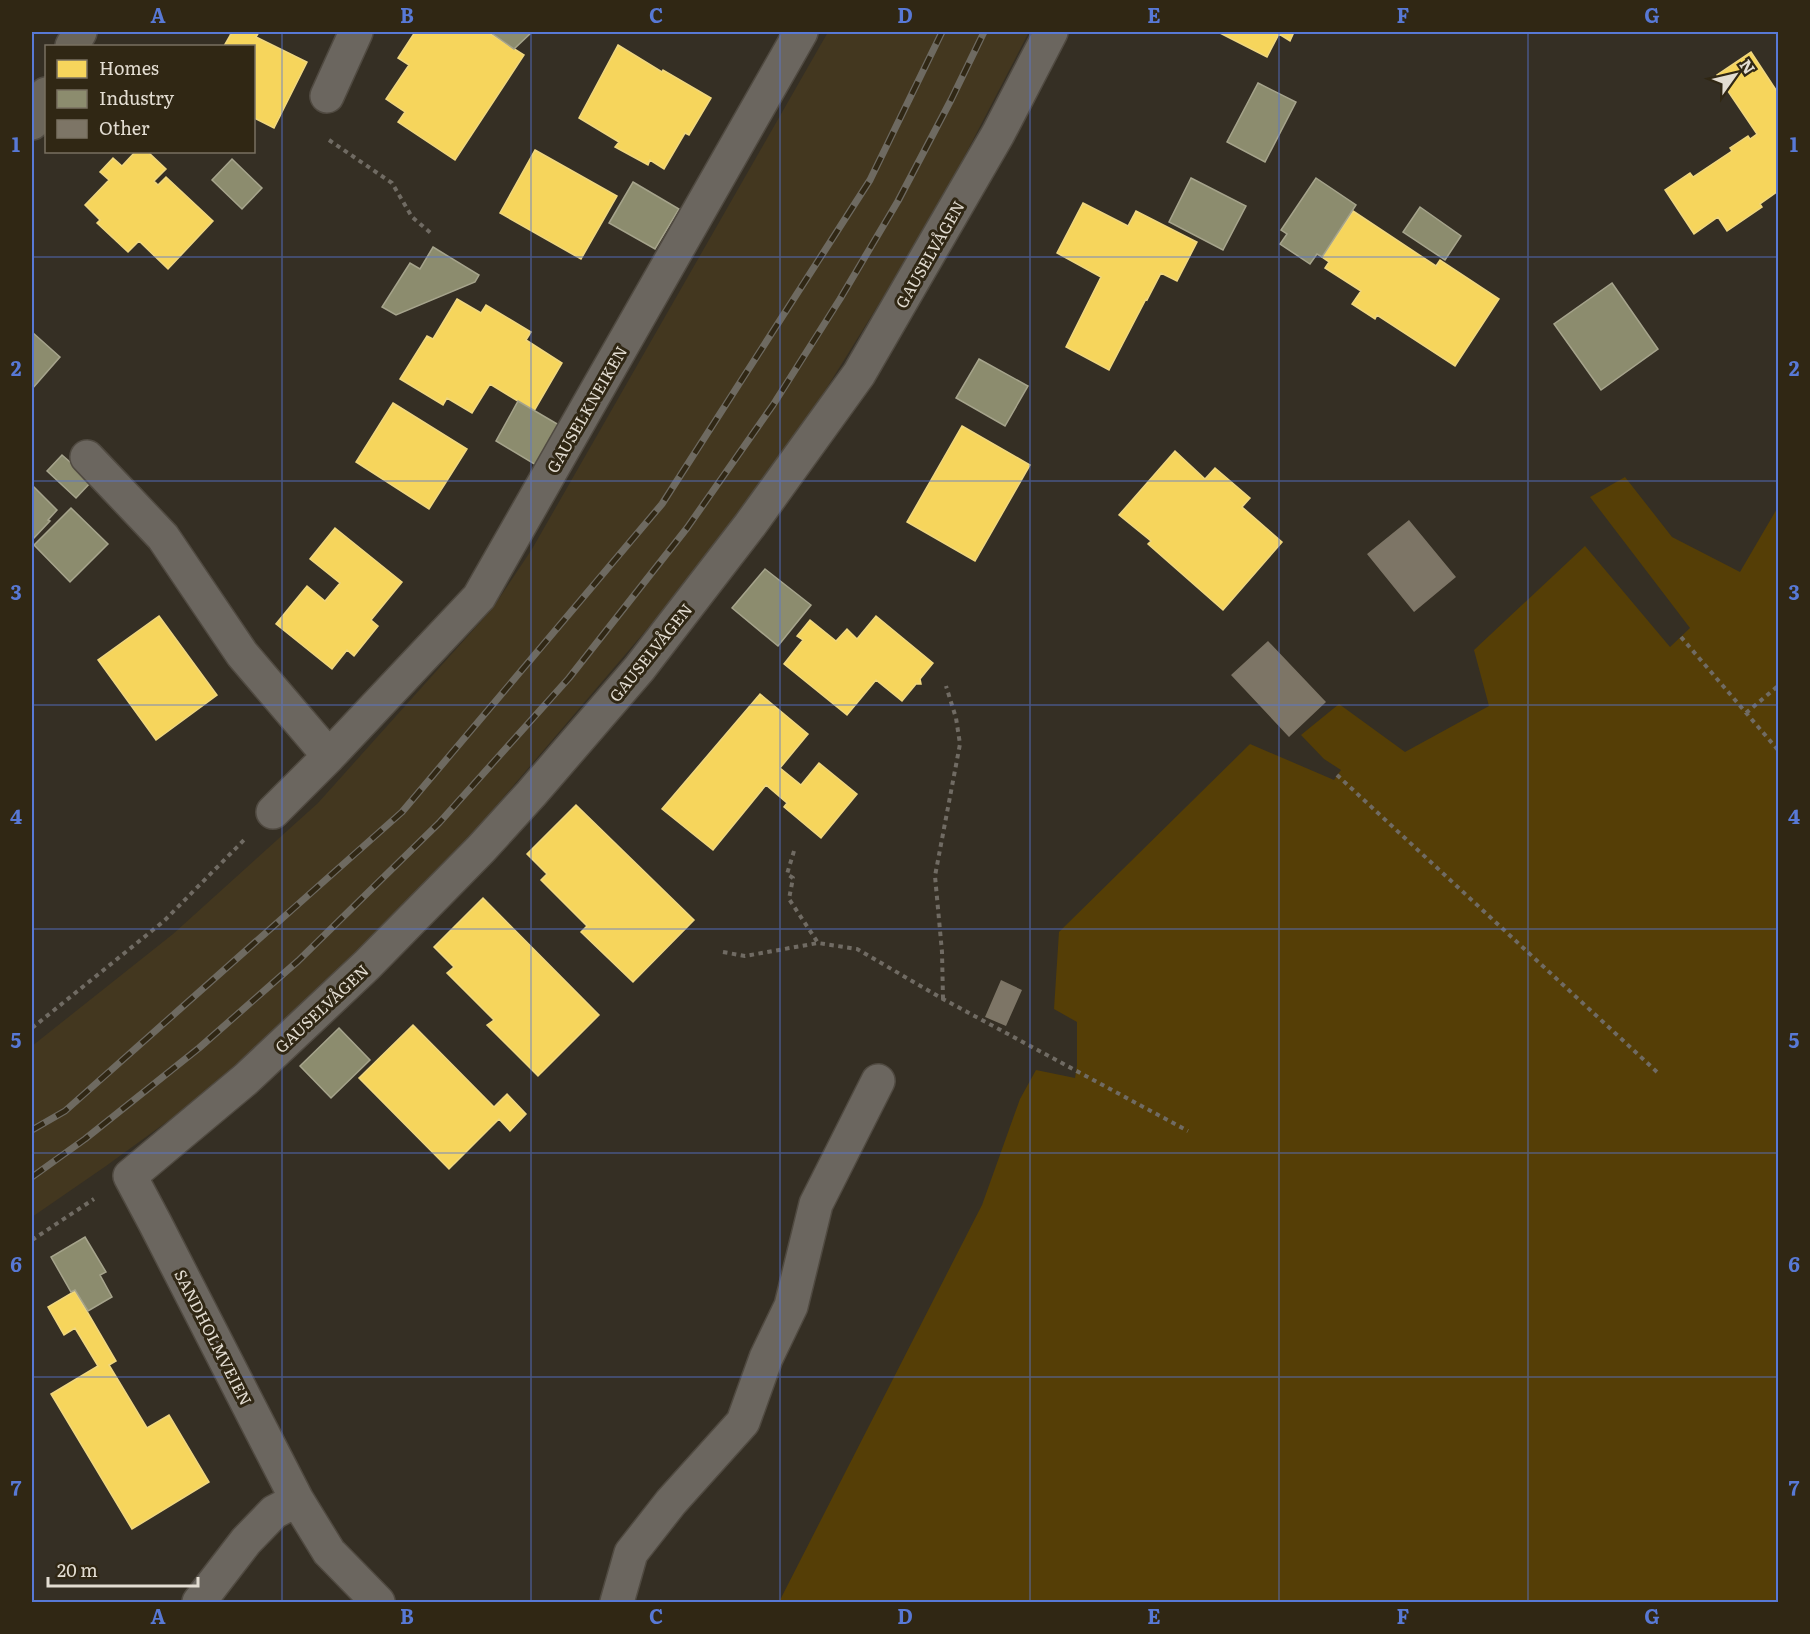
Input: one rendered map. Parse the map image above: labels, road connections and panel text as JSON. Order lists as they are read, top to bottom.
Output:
{
  "streets": {
    "street": ["GAUSELVÅGEN", "GAUSELKNEIKEN", "SANDHOLMVEIEN"]
  },
  "crossings": [
    ["GAUSELVÅGEN", "SANDHOLMVEIEN"]
  ],
  "legend": ["Homes", "Industry", "Other"],
  "scale_bar": "20 m",
  "north": "top right",
  "grid": {
    "columns": [
      "A",
      "B",
      "C",
      "D",
      "E",
      "F",
      "G"
    ],
    "rows": [
      "1",
      "2",
      "3",
      "4",
      "5",
      "6",
      "7"
    ]
  }
}
